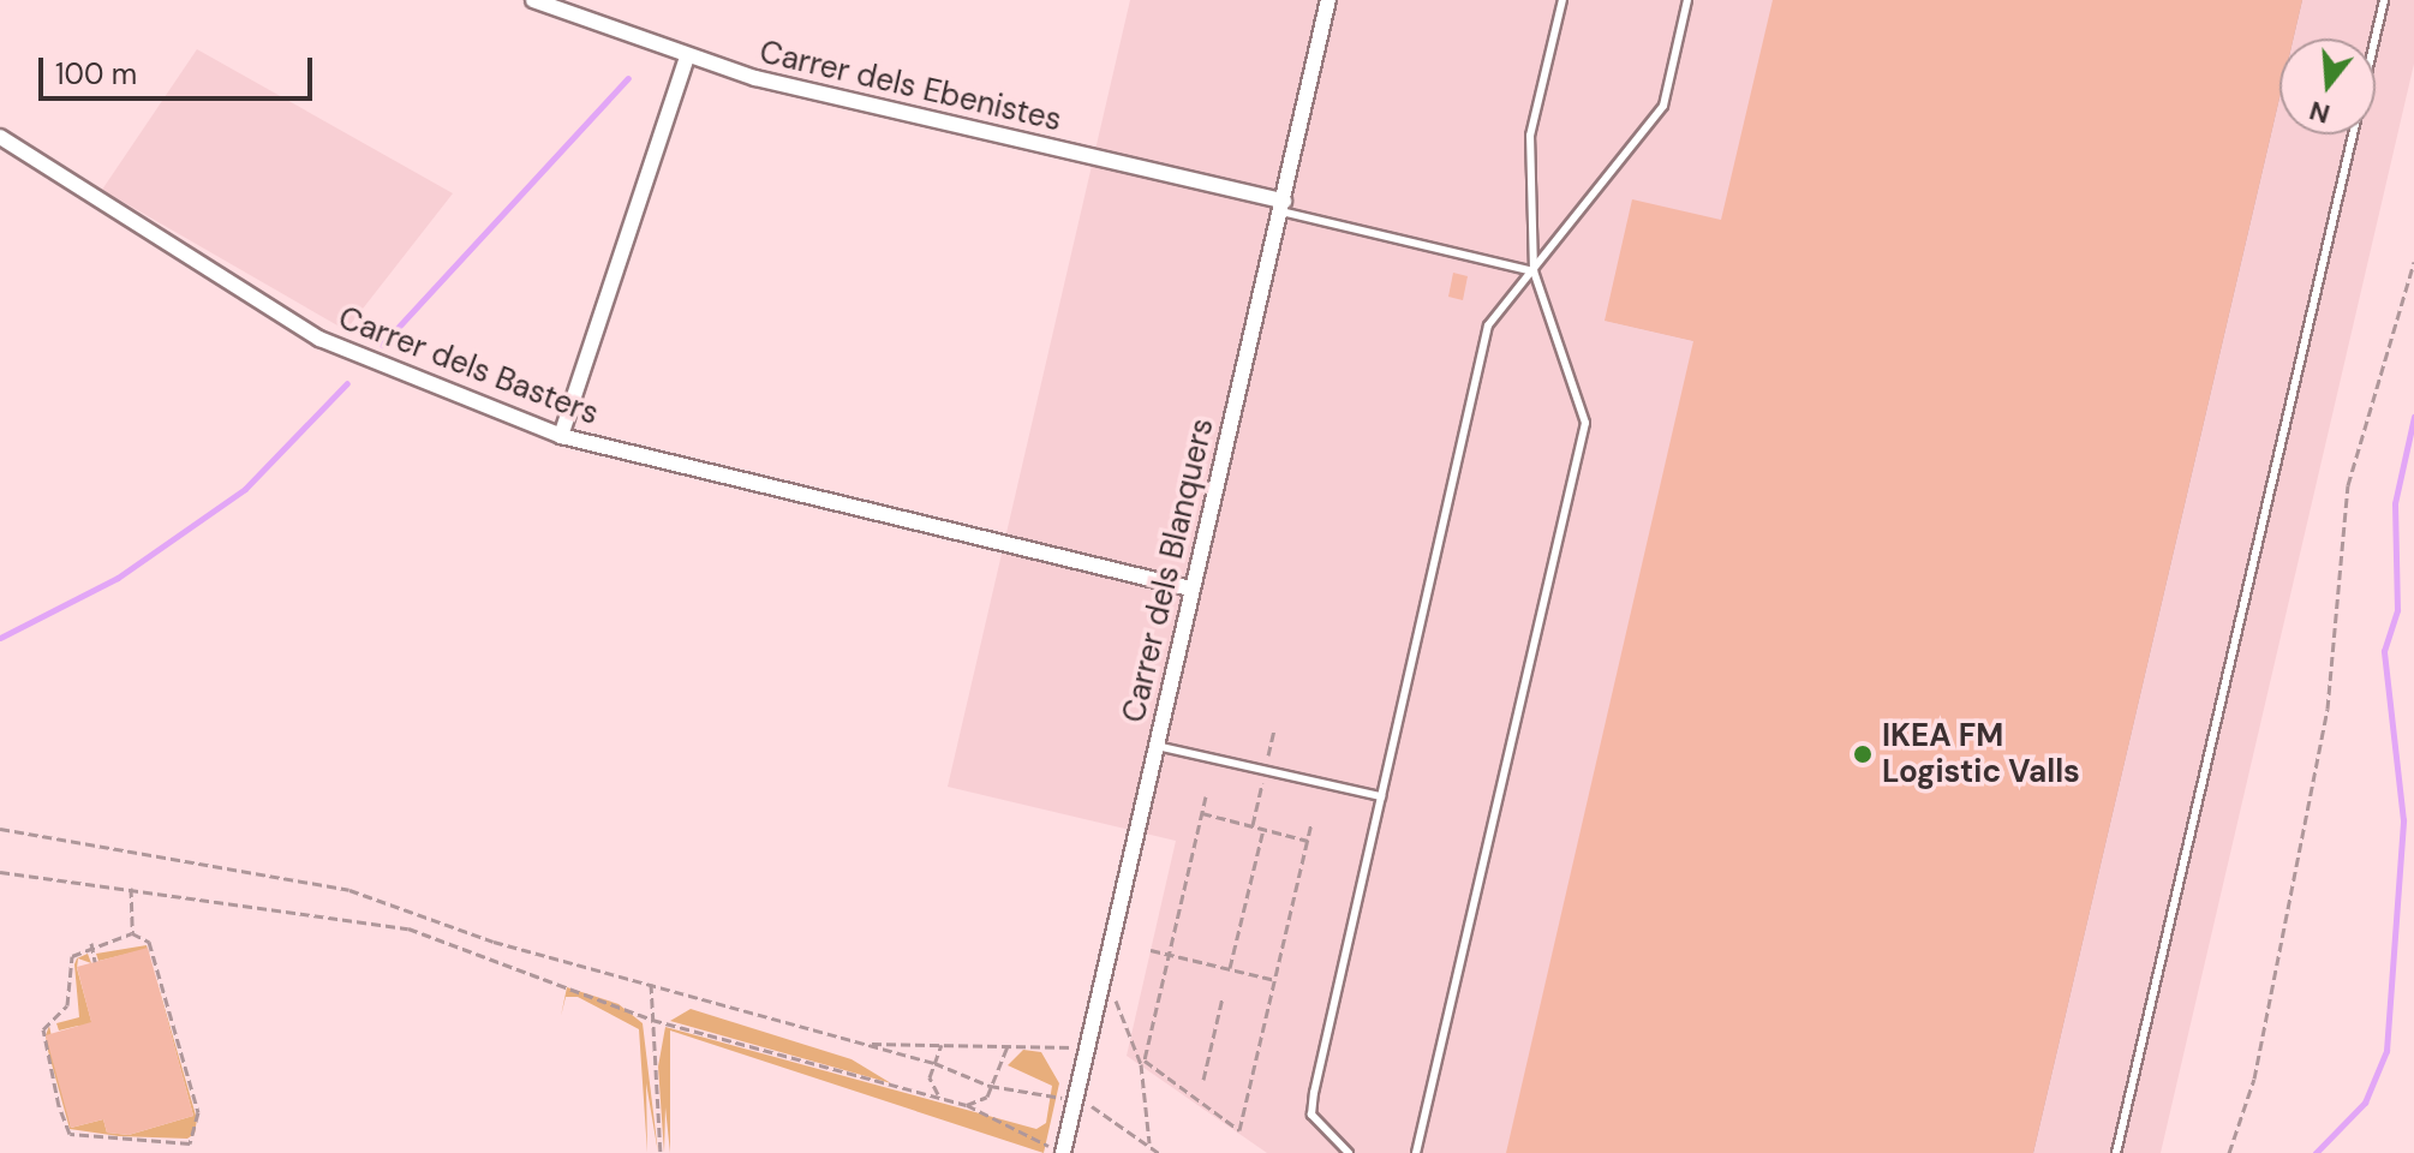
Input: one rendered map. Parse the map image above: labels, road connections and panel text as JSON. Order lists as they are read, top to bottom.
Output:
{
  "streets": {
    "street": ["Carrer dels Ebenistes", "Carrer dels Basters", "Carrer dels Blanquers"]
  },
  "crossings": [
    ["Carrer dels Ebenistes", "Carrer dels Blanquers"],
    ["Carrer dels Basters", "Carrer dels Blanquers"]
  ],
  "places": ["IKEA FM Logistic Valls"],
  "scale_bar": "100 m",
  "north": "bottom"
}
